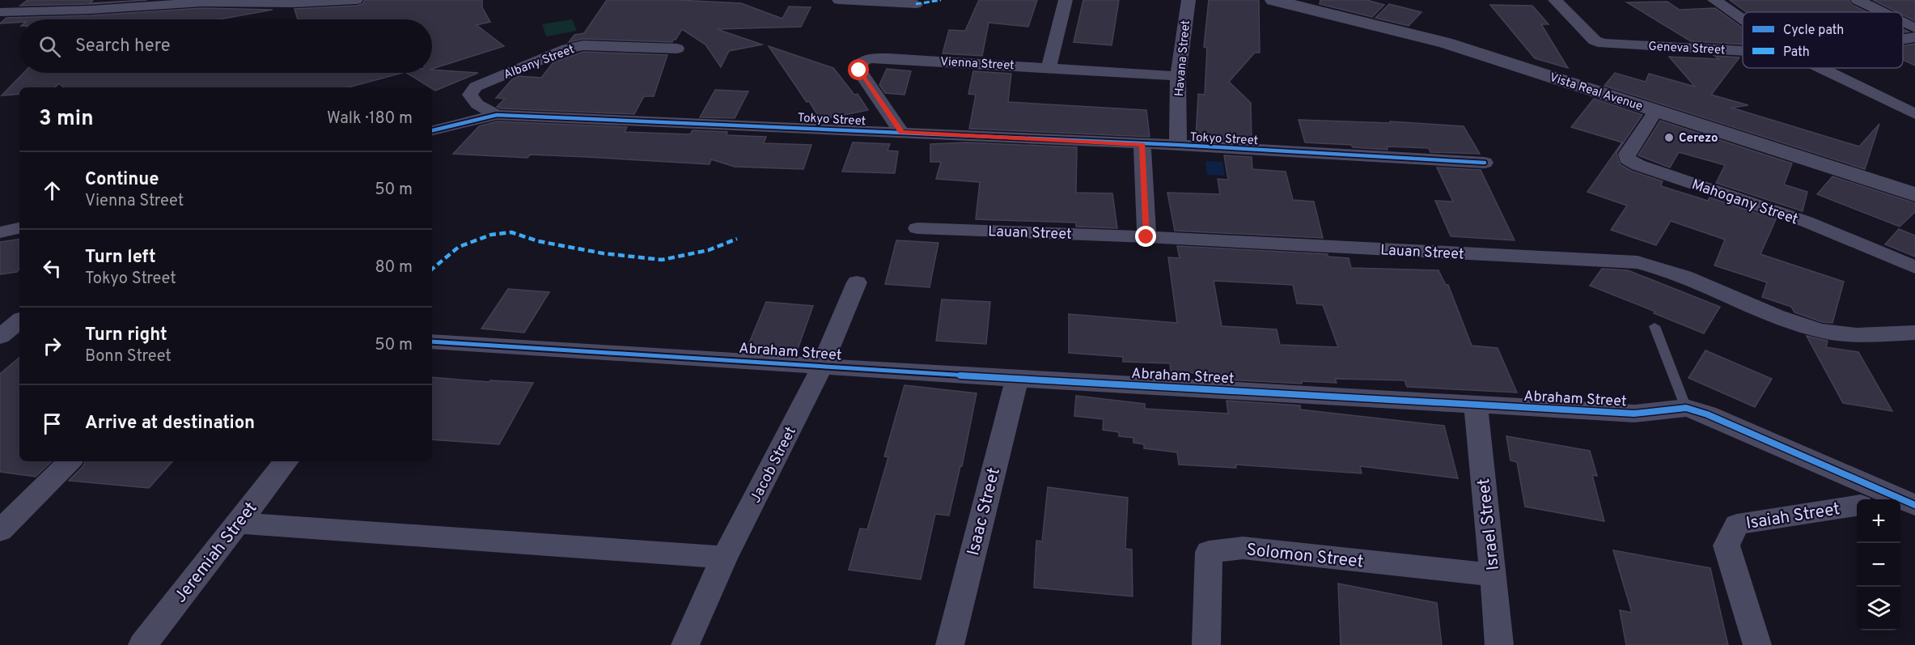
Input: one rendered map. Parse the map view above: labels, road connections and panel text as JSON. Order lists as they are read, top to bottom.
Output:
{
  "streets": {
    "street": [
      "Geneva Street",
      "Havana Street",
      "Albany Street",
      "Vienna Street",
      "Vista Real Avenue",
      "Tokyo Street",
      "Mahogany Street",
      "Lauan Street",
      "Abraham Street",
      "Jacob Street",
      "Isaac Street",
      "Isaiah Street",
      "Israel Street",
      "Jeremiah Street",
      "Solomon Street"
    ]
  },
  "crossings": [
    ["Havana Street", "Vienna Street"],
    ["Havana Street", "Tokyo Street"],
    ["Albany Street", "Tokyo Street"],
    ["Vienna Street", "Tokyo Street"],
    ["Vista Real Avenue", "Mahogany Street"],
    ["Abraham Street", "Jacob Street"],
    ["Abraham Street", "Isaac Street"],
    ["Abraham Street", "Israel Street"],
    ["Israel Street", "Solomon Street"]
  ],
  "places": ["Cerezo"],
  "legend": ["Cycle path", "Path"],
  "page": {
    "search": "Search here",
    "heading": ["3 min", "Walk · 180 m"],
    "list": [
      ["Continue", "Vienna Street", "50 m"],
      ["Turn left", "Tokyo Street", "80 m"],
      ["Turn right", "Bonn Street", "50 m"],
      "Arrive at destination"
    ],
    "map_buttons": ["+", "−"]
  }
}
